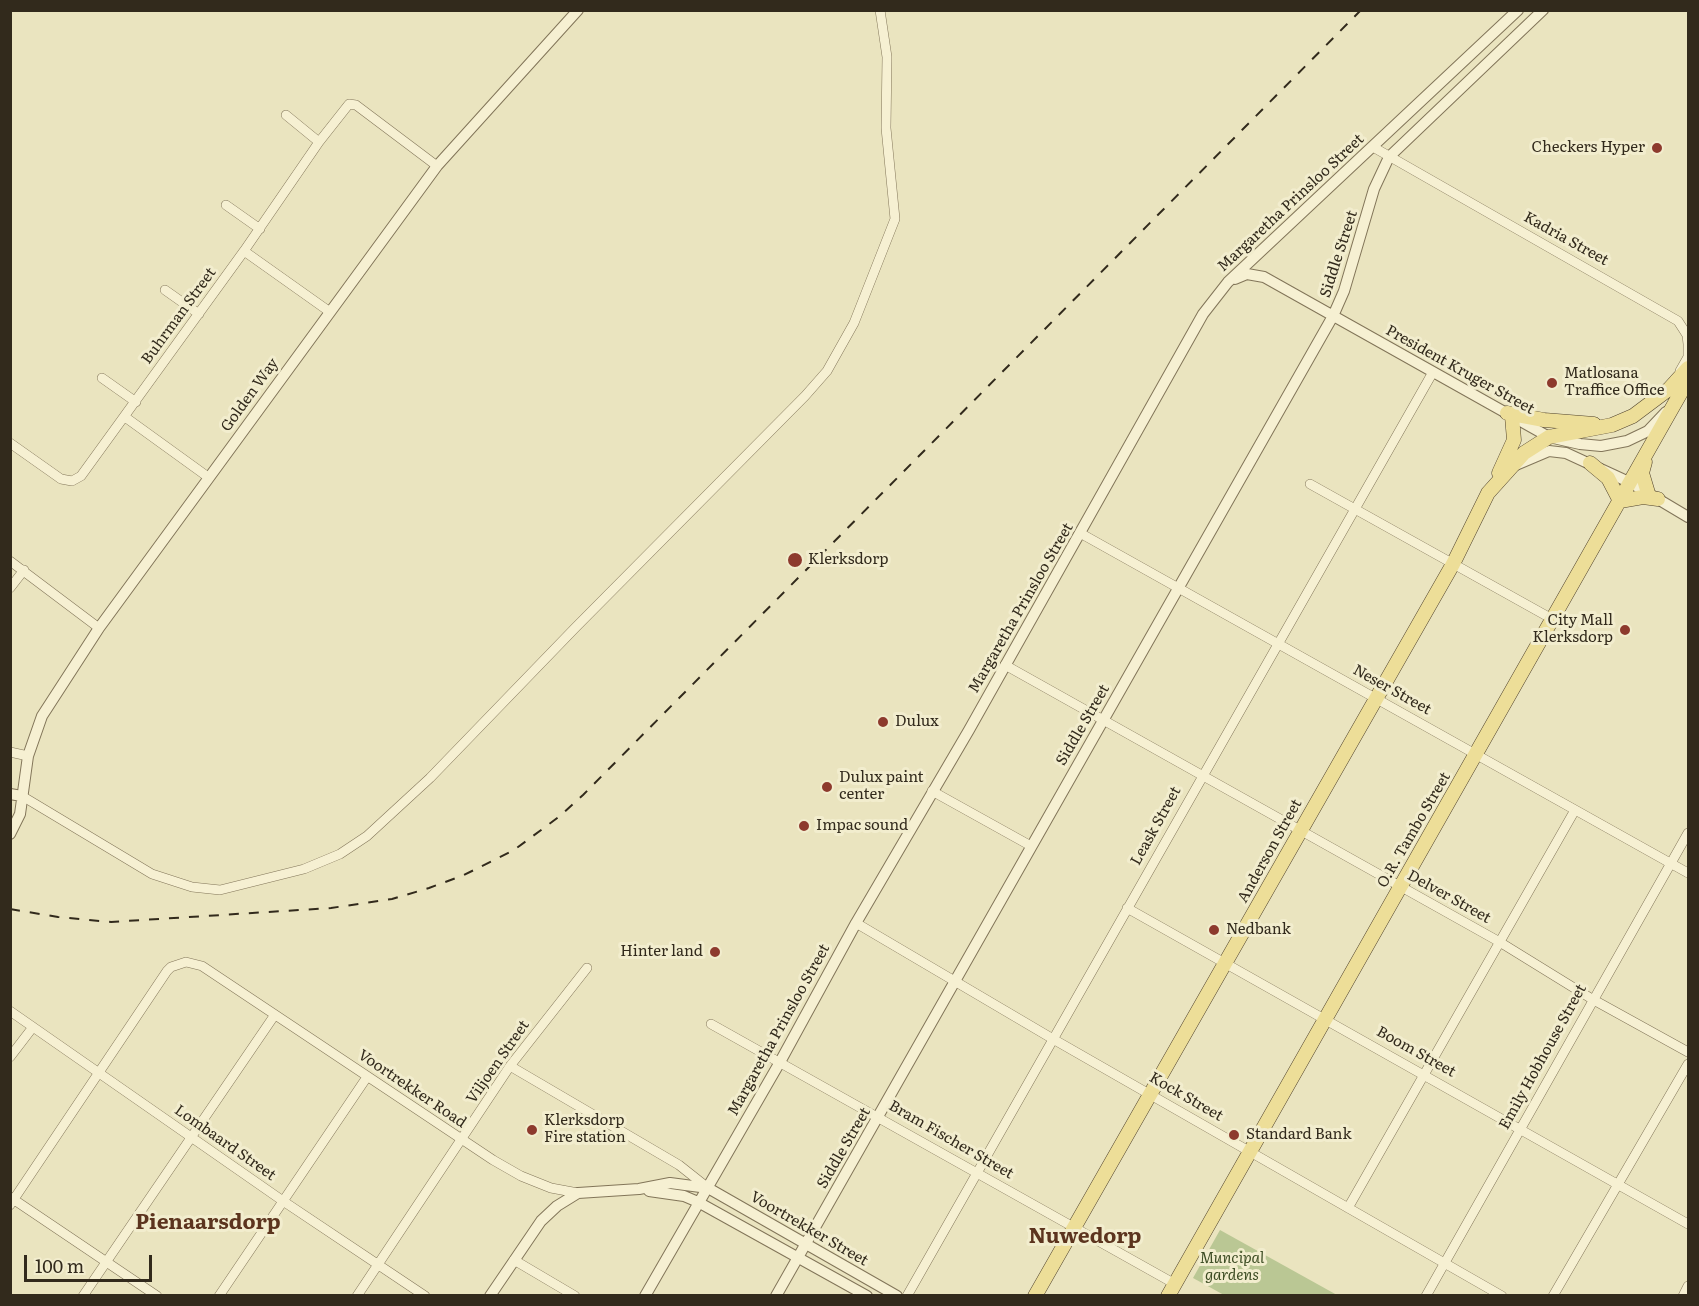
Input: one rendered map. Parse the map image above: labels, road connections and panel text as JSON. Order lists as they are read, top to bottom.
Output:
{
  "streets": {
    "main road": ["O.R. Tambo Street", "Anderson Street"],
    "street": [
      "Margaretha Prinsloo Street",
      "Kadria Street",
      "Siddle Street",
      "Buhrman Street",
      "President Kruger Street",
      "Golden Way",
      "Neser Street",
      "Leask Street",
      "Delver Street",
      "Boom Street",
      "Emily Hobhouse Street",
      "Viljoen Street",
      "Voortrekker Road",
      "Kock Street",
      "Bram Fischer Street",
      "Lombaard Street",
      "Voortrekker Street"
    ]
  },
  "crossings": [
    ["Margaretha Prinsloo Street", "Kadria Street"],
    ["Margaretha Prinsloo Street", "President Kruger Street"],
    ["Margaretha Prinsloo Street", "Neser Street"],
    ["Margaretha Prinsloo Street", "Delver Street"],
    ["Margaretha Prinsloo Street", "Voortrekker Road"],
    ["Margaretha Prinsloo Street", "Kock Street"],
    ["Margaretha Prinsloo Street", "Bram Fischer Street"],
    ["Margaretha Prinsloo Street", "Voortrekker Street"],
    ["Kadria Street", "Siddle Street"],
    ["Siddle Street", "President Kruger Street"],
    ["Siddle Street", "Neser Street"],
    ["Siddle Street", "Delver Street"],
    ["Siddle Street", "Kock Street"],
    ["Siddle Street", "Bram Fischer Street"],
    ["Siddle Street", "Voortrekker Street"],
    ["Buhrman Street", "Golden Way"],
    ["President Kruger Street", "Leask Street"],
    ["President Kruger Street", "O.R. Tambo Street"],
    ["President Kruger Street", "Anderson Street"],
    ["Neser Street", "Leask Street"],
    ["Neser Street", "O.R. Tambo Street"],
    ["Neser Street", "Anderson Street"],
    ["Neser Street", "Emily Hobhouse Street"],
    ["Leask Street", "Delver Street"],
    ["Leask Street", "Boom Street"],
    ["Leask Street", "Kock Street"],
    ["Leask Street", "Bram Fischer Street"],
    ["O.R. Tambo Street", "Delver Street"],
    ["O.R. Tambo Street", "Boom Street"],
    ["O.R. Tambo Street", "Kock Street"],
    ["O.R. Tambo Street", "Bram Fischer Street"],
    ["Anderson Street", "Delver Street"],
    ["Anderson Street", "Boom Street"],
    ["Anderson Street", "Kock Street"],
    ["Anderson Street", "Bram Fischer Street"],
    ["Delver Street", "Emily Hobhouse Street"],
    ["Boom Street", "Emily Hobhouse Street"],
    ["Emily Hobhouse Street", "Kock Street"],
    ["Viljoen Street", "Voortrekker Road"],
    ["Viljoen Street", "Lombaard Street"],
    ["Voortrekker Road", "Lombaard Street"],
    ["Voortrekker Road", "Voortrekker Street"]
  ],
  "districts": ["Pienaarsdorp", "Nuwedorp"],
  "parks": ["Muncipal gardens"],
  "places": [
    "Checkers Hyper",
    "Matlosana Traffice Office",
    "Klerksdorp",
    "City Mall Klerksdorp",
    "Dulux",
    "Dulux paint center",
    "Impac sound",
    "Nedbank",
    "Hinter land",
    "Klerksdorp Fire station",
    "Standard Bank"
  ],
  "scale_bar": "100 m"
}
